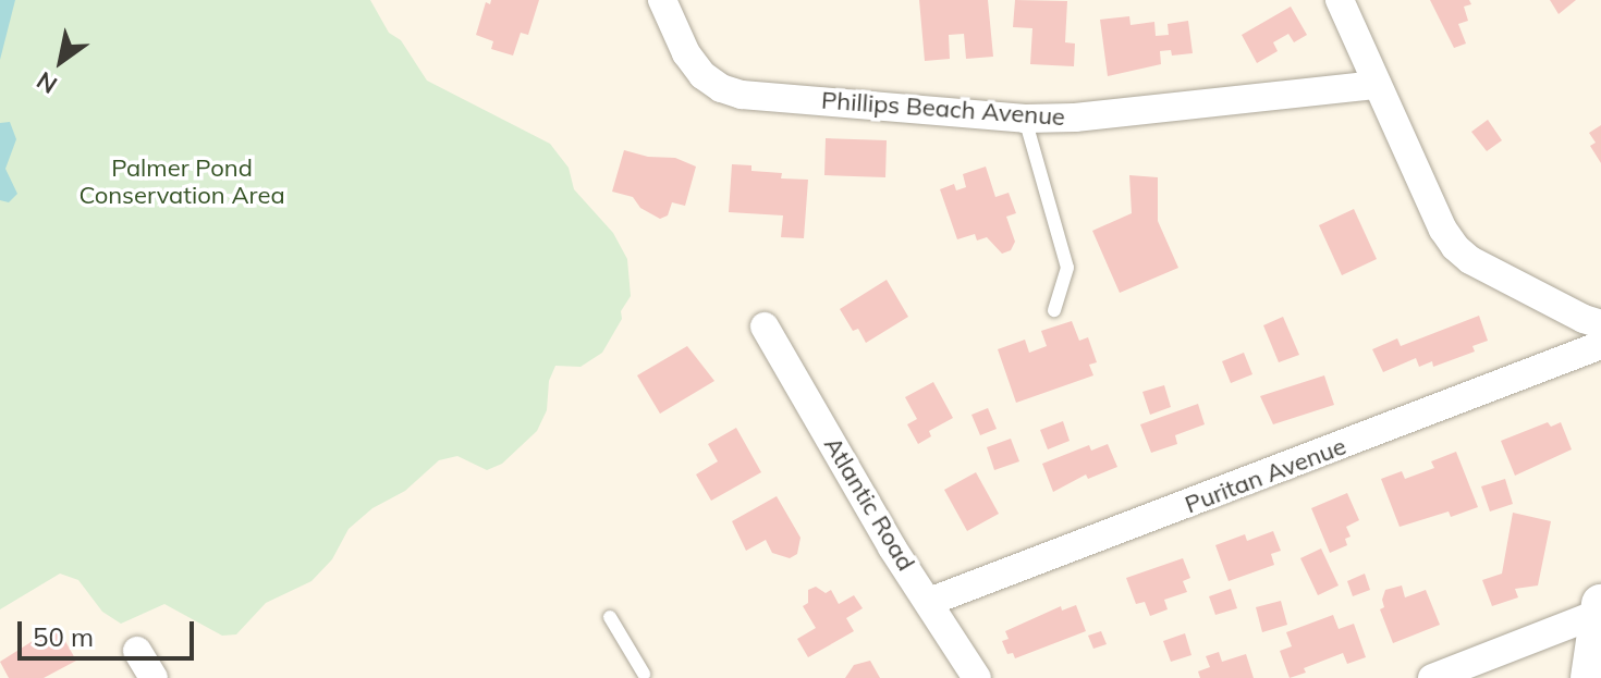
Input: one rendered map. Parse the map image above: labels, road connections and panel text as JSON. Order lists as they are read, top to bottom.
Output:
{
  "streets": {
    "street": ["Phillips Beach Avenue", "Puritan Avenue", "Atlantic Road"]
  },
  "crossings": [
    ["Puritan Avenue", "Atlantic Road"]
  ],
  "parks": ["Palmer Pond Conservation Area"],
  "scale_bar": "50 m",
  "north": "bottom left"
}
